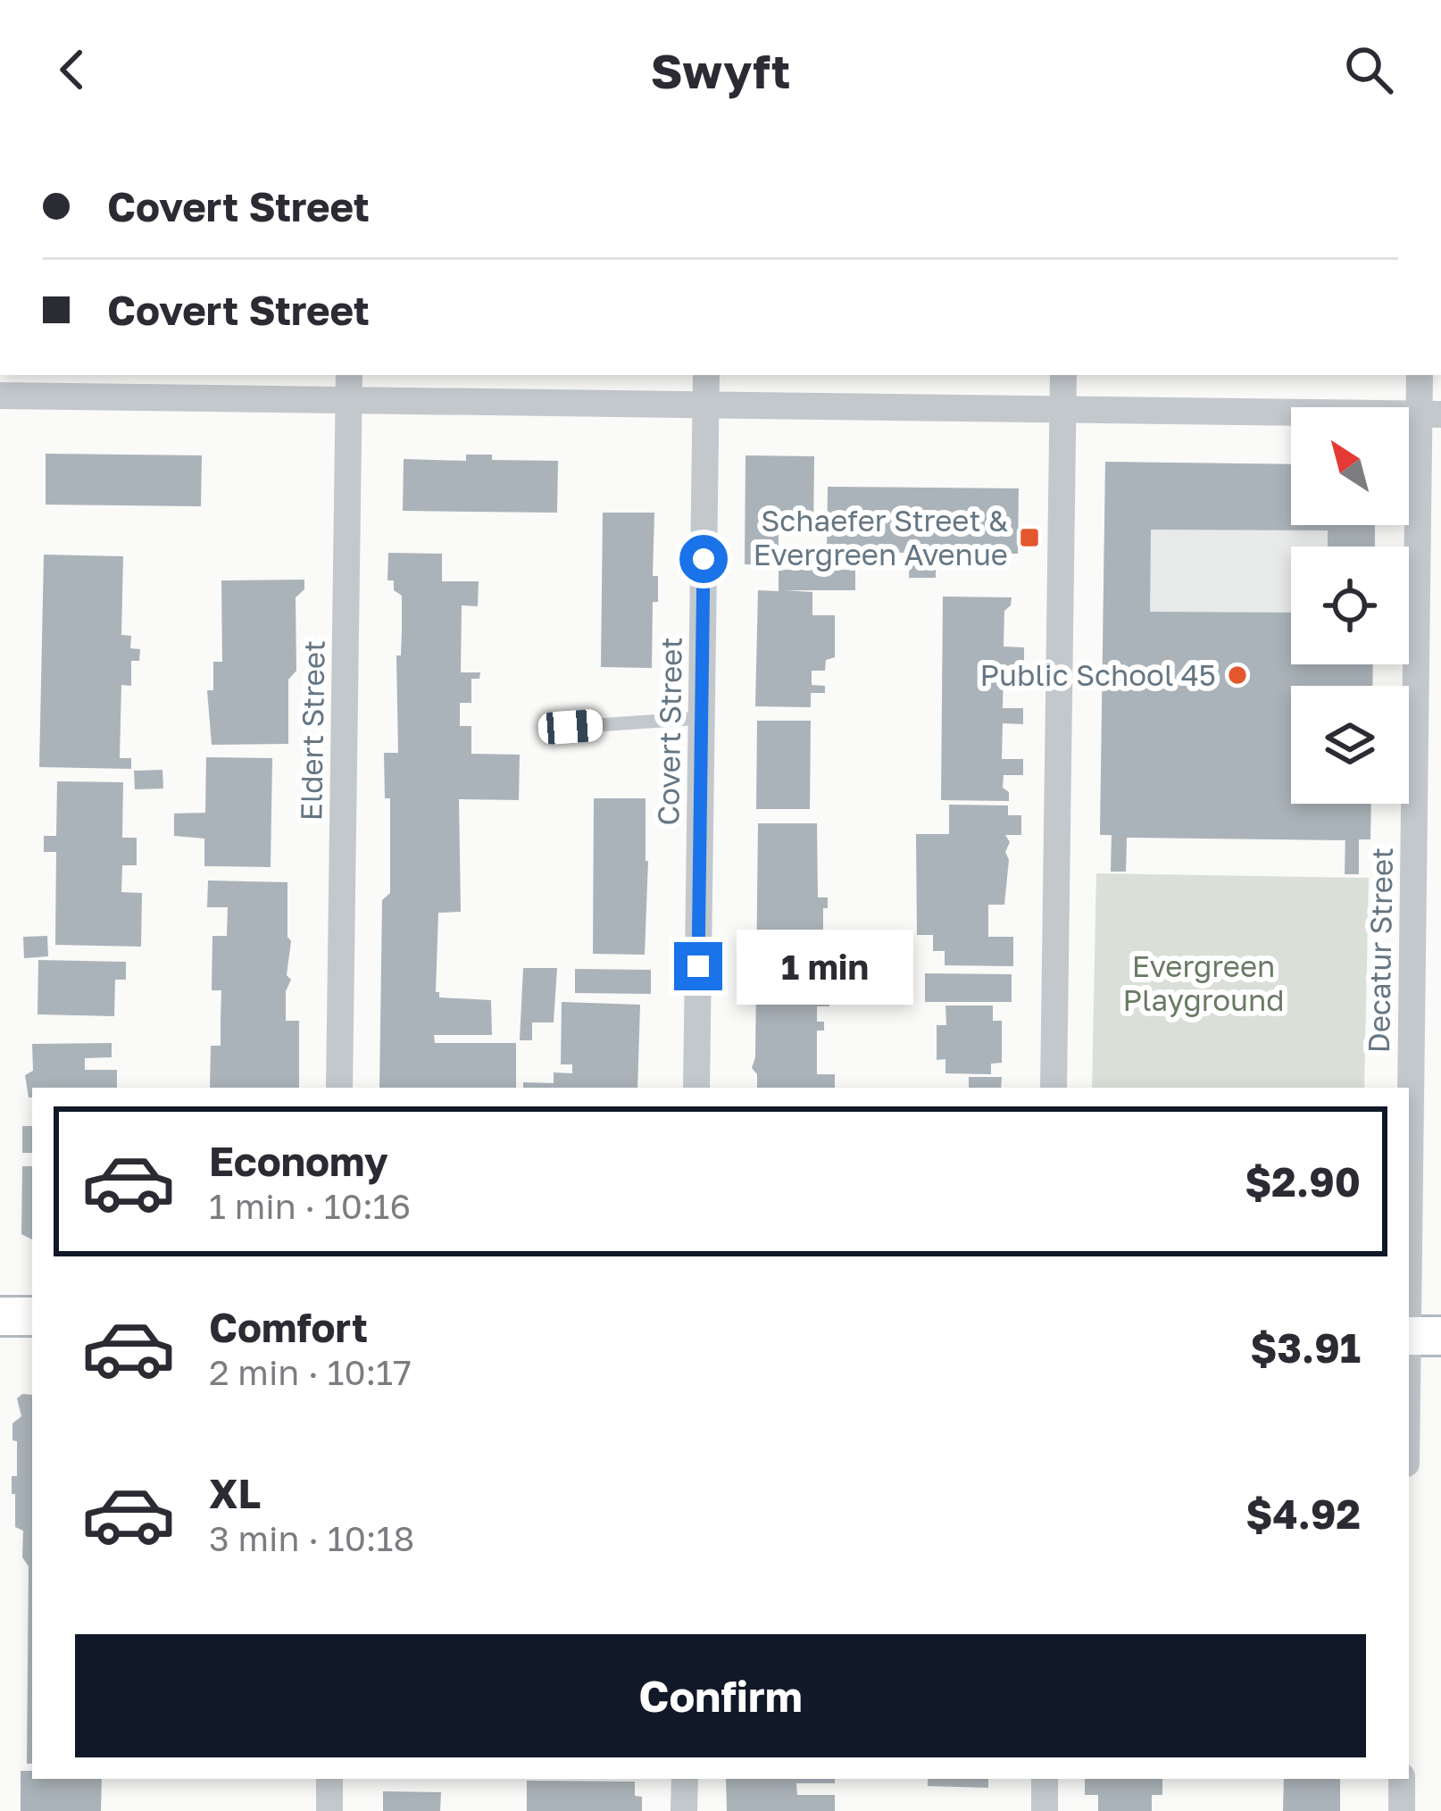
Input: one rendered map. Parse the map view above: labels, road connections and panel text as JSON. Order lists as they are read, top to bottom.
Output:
{
  "streets": {
    "street": ["Eldert Street", "Covert Street", "Decatur Street"]
  },
  "parks": ["Evergreen Playground"],
  "places": {
    "transit": ["Schaefer Street & Evergreen Avenue"],
    "other": ["Public School 45"]
  },
  "north": "top left",
  "page": {
    "header": "Swyft",
    "banner": ["Covert Street", "Covert Street"],
    "bubble": "1 min",
    "list": [
      {
        "name": "Economy",
        "note": "1 min · 10:16",
        "value": "$2.90"
      },
      {
        "name": "Comfort",
        "note": "2 min · 10:17",
        "value": "$3.91"
      },
      {
        "name": "XL",
        "note": "3 min · 10:18",
        "value": "$4.92"
      }
    ],
    "buttons": "Confirm"
  }
}
